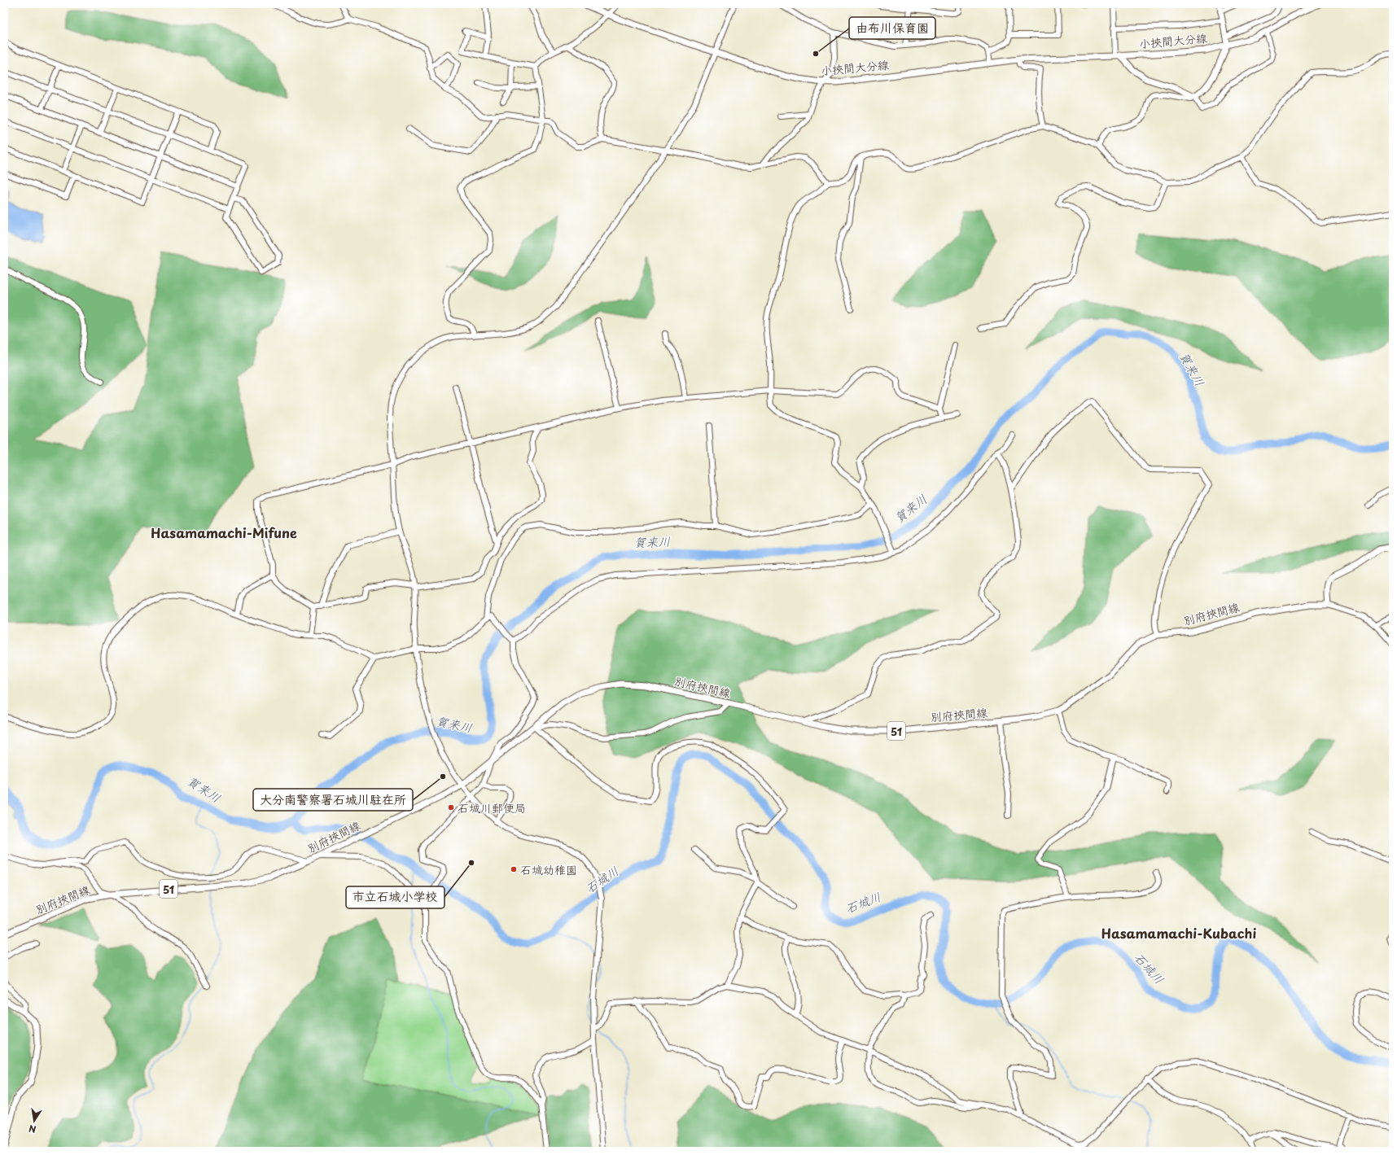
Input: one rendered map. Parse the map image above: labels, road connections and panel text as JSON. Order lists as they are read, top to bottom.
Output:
{
  "streets": {
    "main road": ["小挾間大分線", "別府挾間線", "51"]
  },
  "districts": ["Hasamamachi-Mifune", "Hasamamachi-Kubachi"],
  "water": ["賀来川", "石城川"],
  "places": [
    "由布川保育園",
    "大分南警察署石城川駐在所",
    "石城川郵便局",
    "市立石城小学校",
    "石城幼稚園"
  ],
  "north": "bottom"
}
